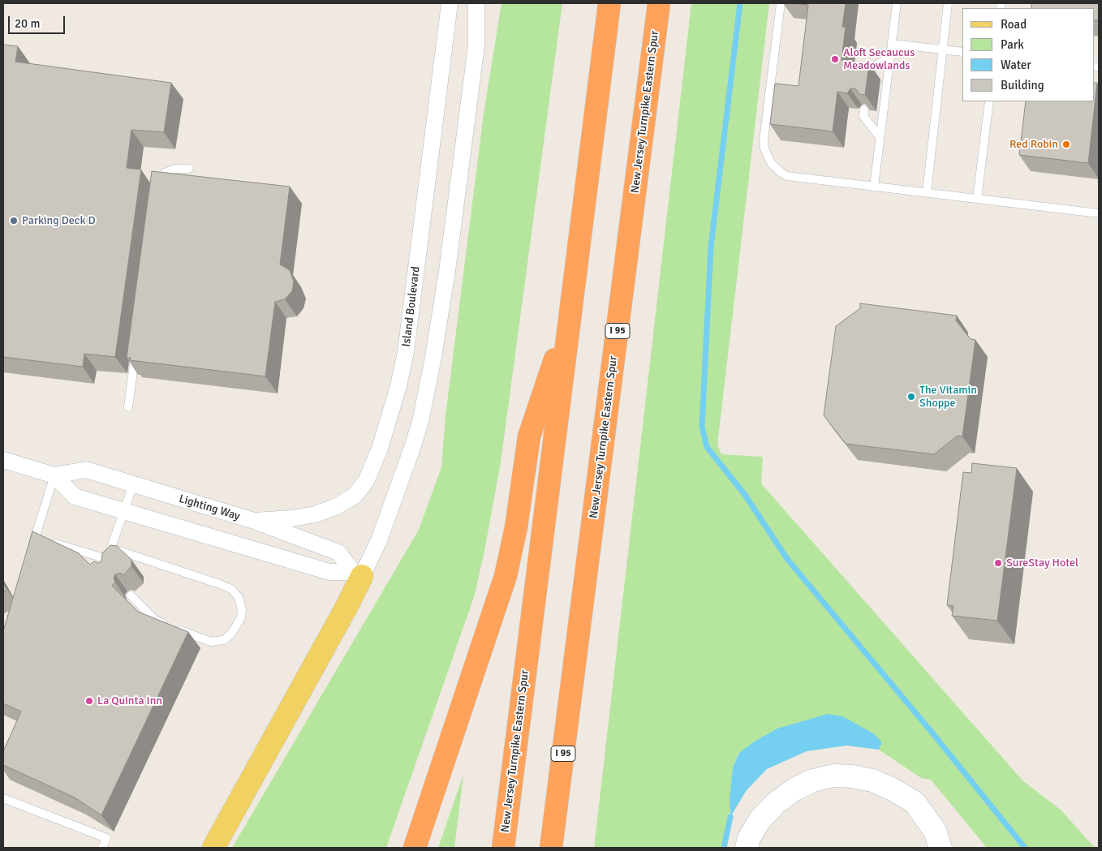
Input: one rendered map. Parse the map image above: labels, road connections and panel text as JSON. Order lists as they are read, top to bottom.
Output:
{
  "streets": {
    "highway": ["New Jersey Turnpike Eastern Spur", "I 95"],
    "street": ["Island Boulevard", "Lighting Way"]
  },
  "crossings": [
    ["Island Boulevard", "Lighting Way"]
  ],
  "places": [
    "Aloft Secaucus Meadowlands",
    "Red Robin",
    "Parking Deck D",
    "The Vitamin Shoppe",
    "SureStay Hotel",
    "La Quinta Inn"
  ],
  "legend": [
    "Road",
    "Park",
    "Water",
    "Building"
  ],
  "scale_bar": "20 m"
}
